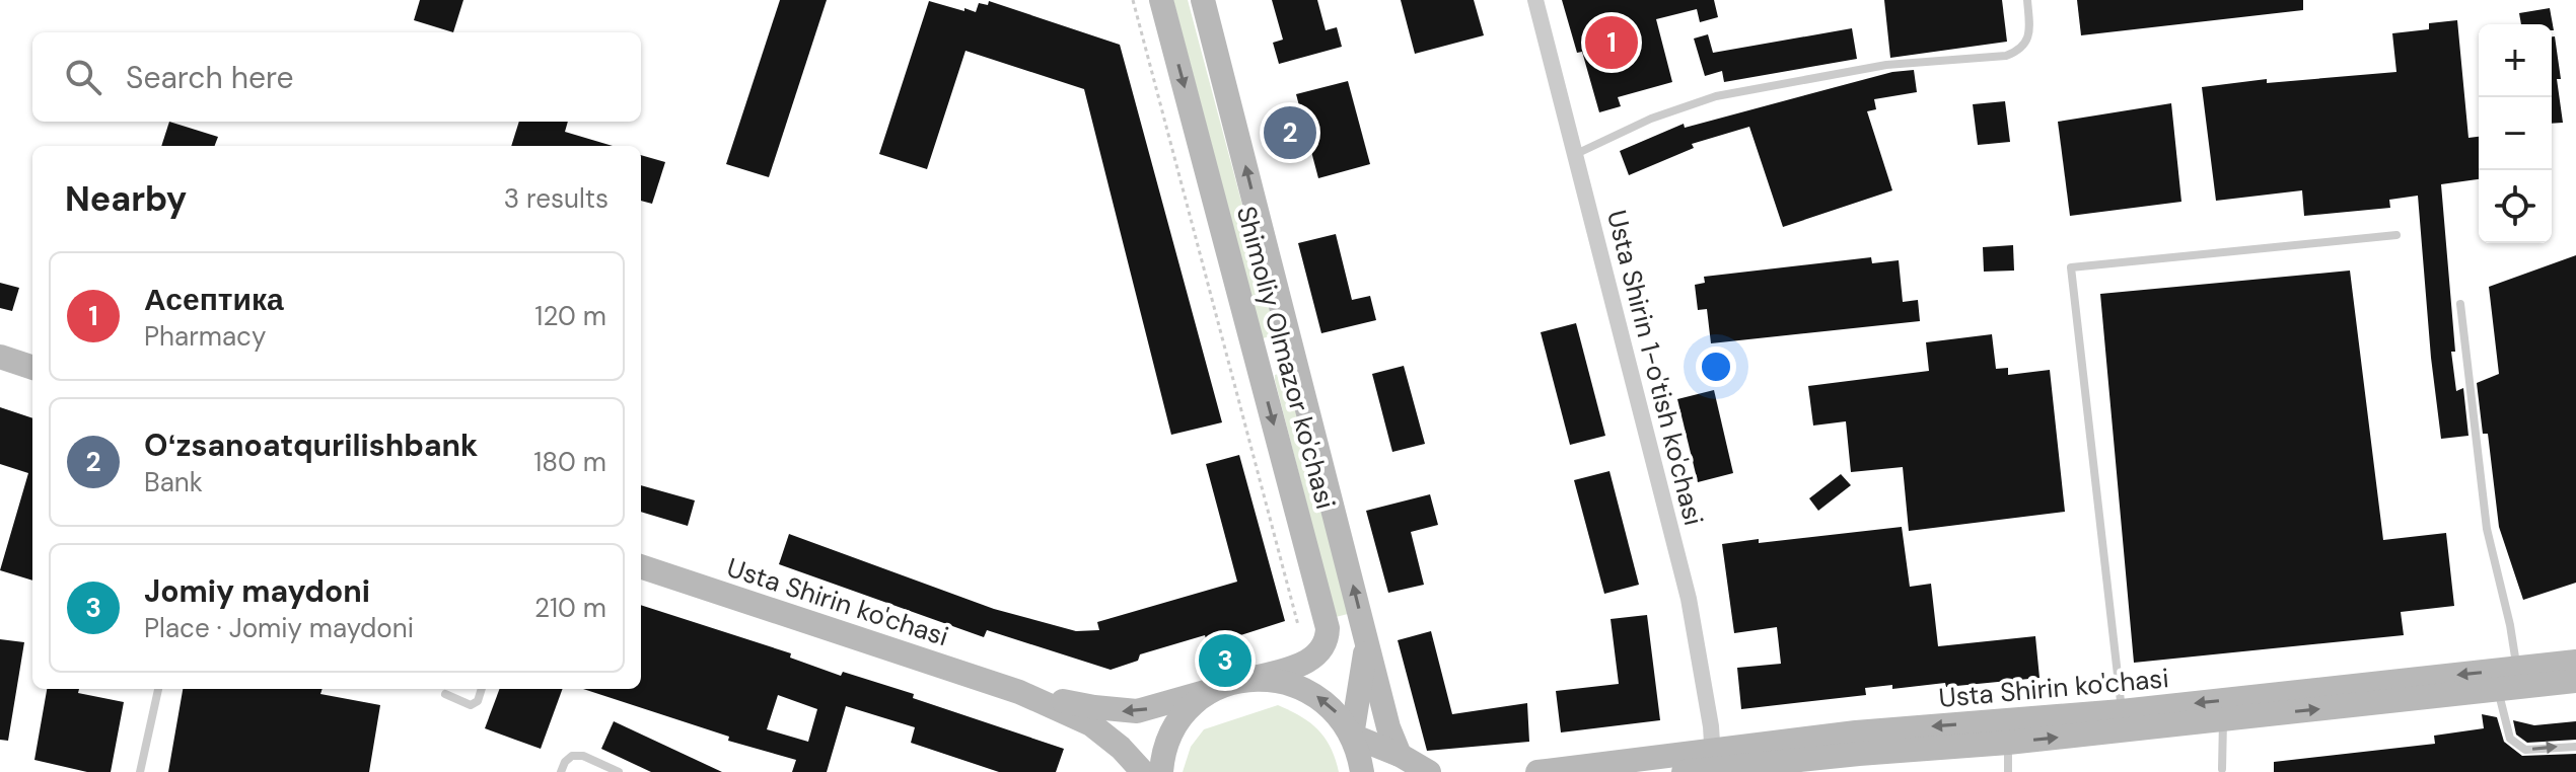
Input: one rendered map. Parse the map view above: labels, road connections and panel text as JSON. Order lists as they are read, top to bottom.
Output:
{
  "streets": {
    "main road": ["Shimoliy Olmazor ko'chasi", "Usta Shirin ko'chasi"],
    "street": ["Usta Shirin 1-o'tish ko'chasi"]
  },
  "crossings": [
    ["Shimoliy Olmazor ko'chasi", "Usta Shirin ko'chasi"],
    ["Usta Shirin 1-o'tish ko'chasi", "Usta Shirin ko'chasi"]
  ],
  "page": {
    "pins": ["1", "2", "3"],
    "map_buttons": ["+", "−"],
    "search": "Search here",
    "heading": ["Nearby", "3 results"],
    "list": [
      {
        "mark": "1",
        "name": "Асептика",
        "note": "Pharmacy",
        "value": "120 m"
      },
      {
        "mark": "2",
        "name": "Oʻzsanoatqurilishbank",
        "note": "Bank",
        "value": "180 m"
      },
      {
        "mark": "3",
        "name": "Jomiy maydoni",
        "note": "Place · Jomiy maydoni",
        "value": "210 m"
      }
    ]
  }
}
